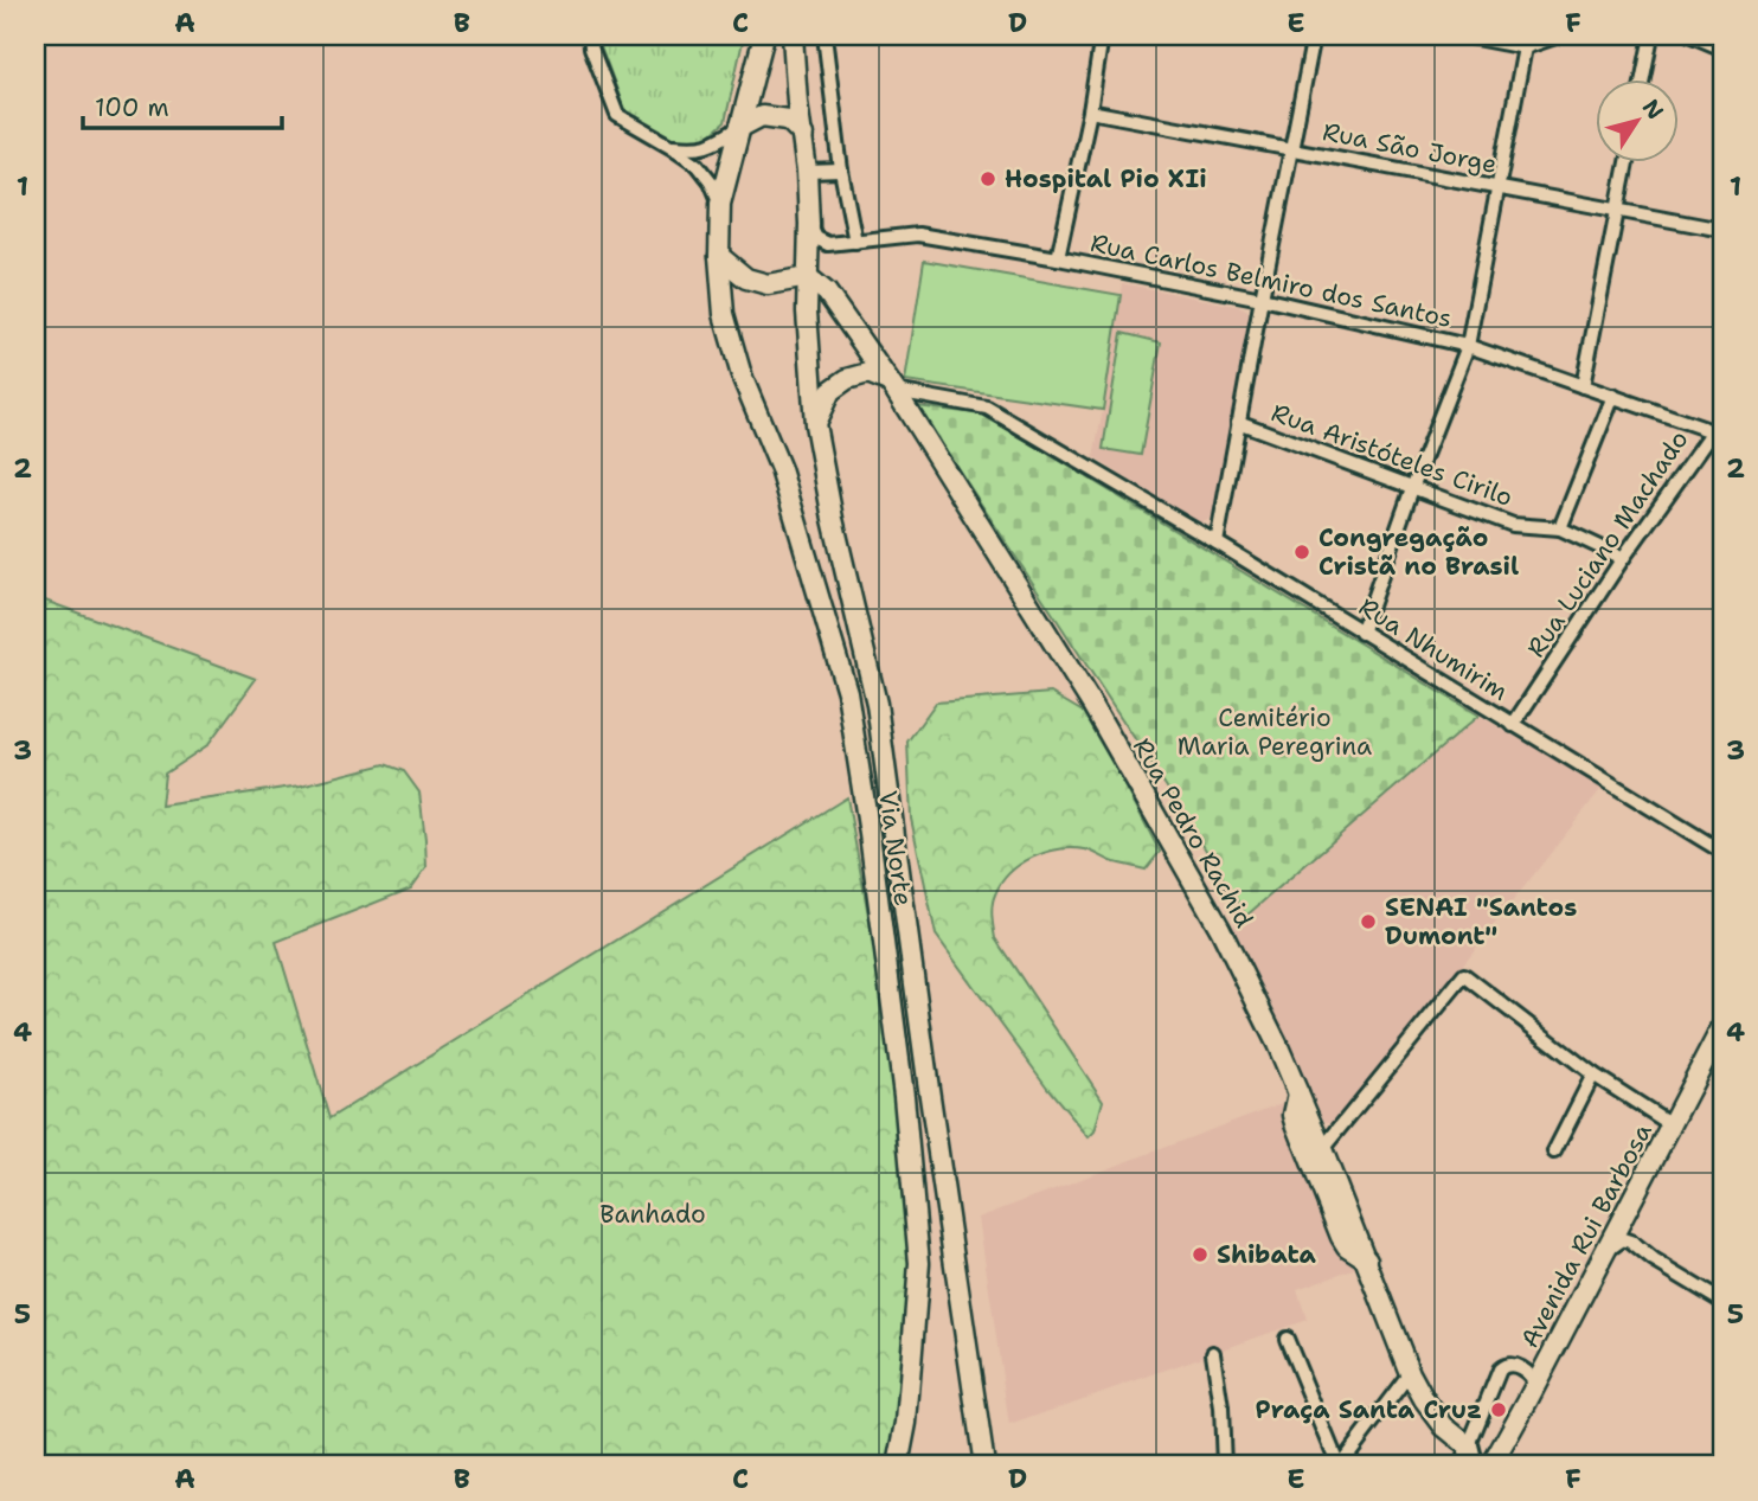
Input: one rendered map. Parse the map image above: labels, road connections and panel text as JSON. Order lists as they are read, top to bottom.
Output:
{
  "streets": {
    "main road": ["Rua Pedro Rachid", "Via Norte", "Avenida Rui Barbosa"],
    "street": [
      "Rua São Jorge",
      "Rua Carlos Belmiro dos Santos",
      "Rua Aristóteles Cirilo",
      "Rua Luciano Machado",
      "Rua Nhumirim"
    ]
  },
  "crossings": [
    ["Rua Carlos Belmiro dos Santos", "Rua Luciano Machado"],
    ["Rua Carlos Belmiro dos Santos", "Via Norte"],
    ["Rua Aristóteles Cirilo", "Rua Luciano Machado"],
    ["Rua Luciano Machado", "Rua Nhumirim"],
    ["Rua Nhumirim", "Rua Pedro Rachid"],
    ["Rua Pedro Rachid", "Via Norte"]
  ],
  "parks": ["Cemitério Maria Peregrina", "Banhado"],
  "places": [
    "Hospital Pio XIi",
    "Congregação Cristã no Brasil",
    "SENAI \"Santos Dumont\"",
    "Shibata",
    "Praça Santa Cruz"
  ],
  "scale_bar": "100 m",
  "north": "top right",
  "grid": {
    "columns": [
      "A",
      "B",
      "C",
      "D",
      "E",
      "F"
    ],
    "rows": [
      "1",
      "2",
      "3",
      "4",
      "5"
    ]
  }
}
